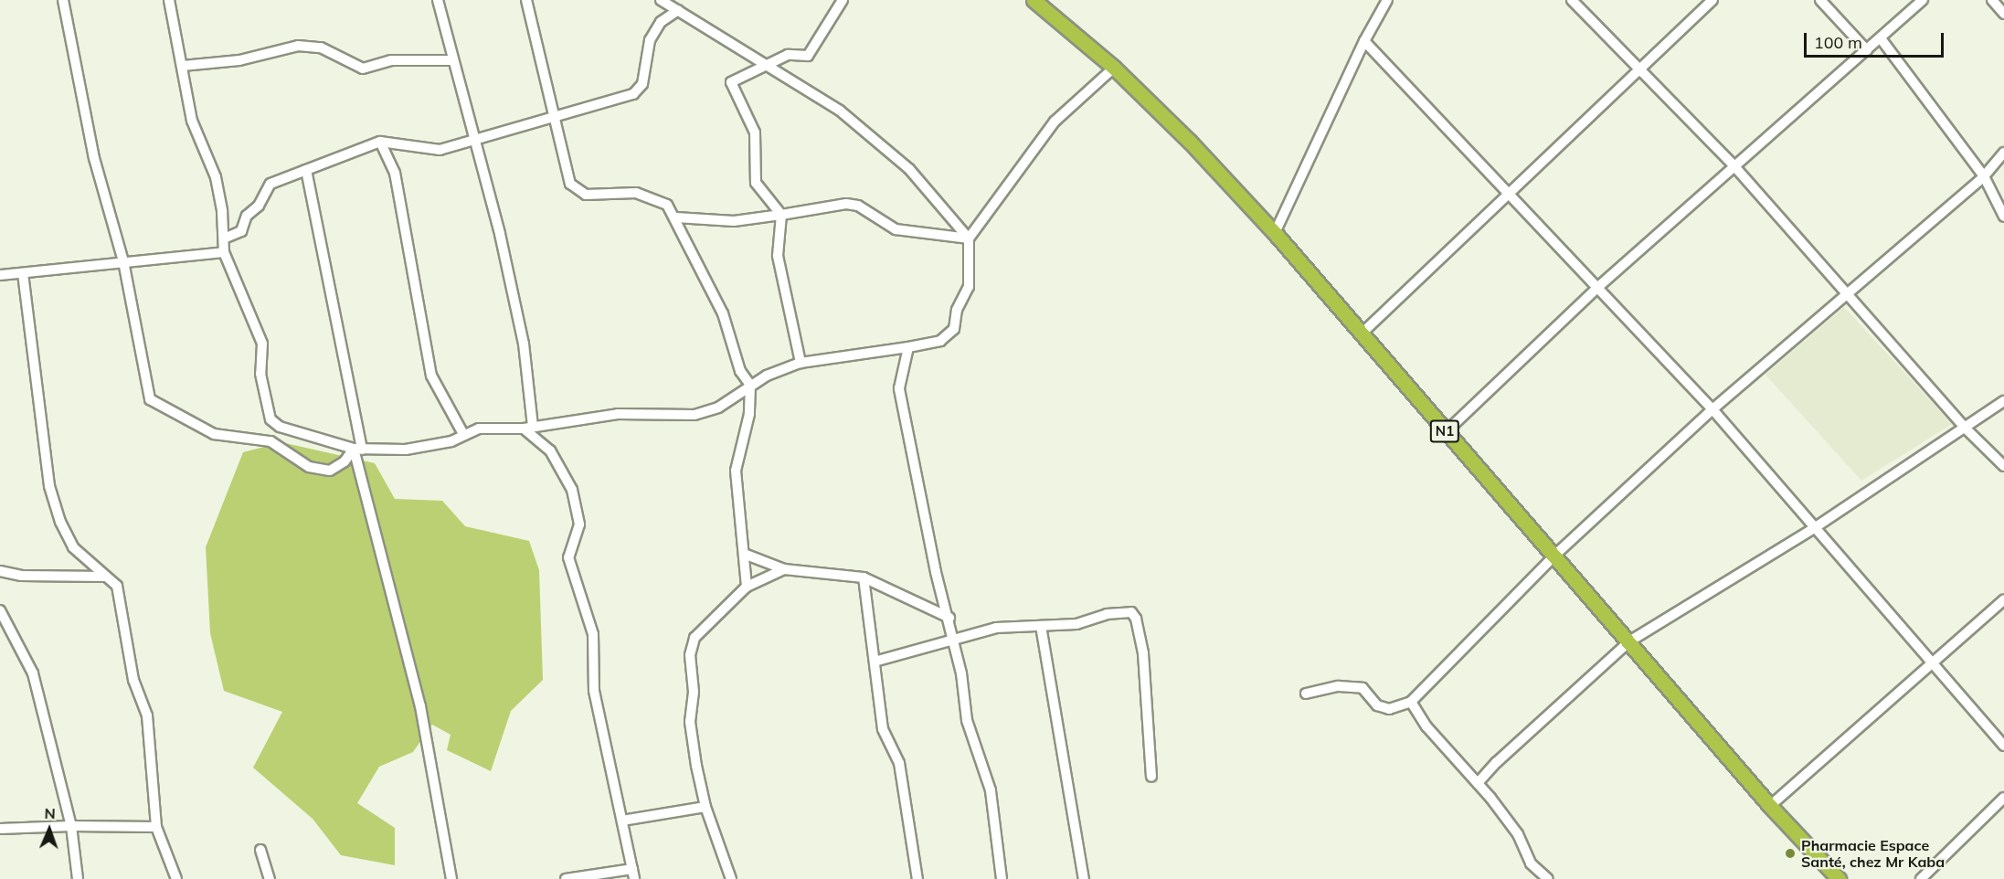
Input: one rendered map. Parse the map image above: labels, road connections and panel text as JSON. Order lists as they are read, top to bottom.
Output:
{
  "streets": {
    "highway": ["N1"]
  },
  "places": ["Pharmacie Espace Santé, chez Mr Kaba"],
  "scale_bar": "100 m",
  "north": "top"
}
